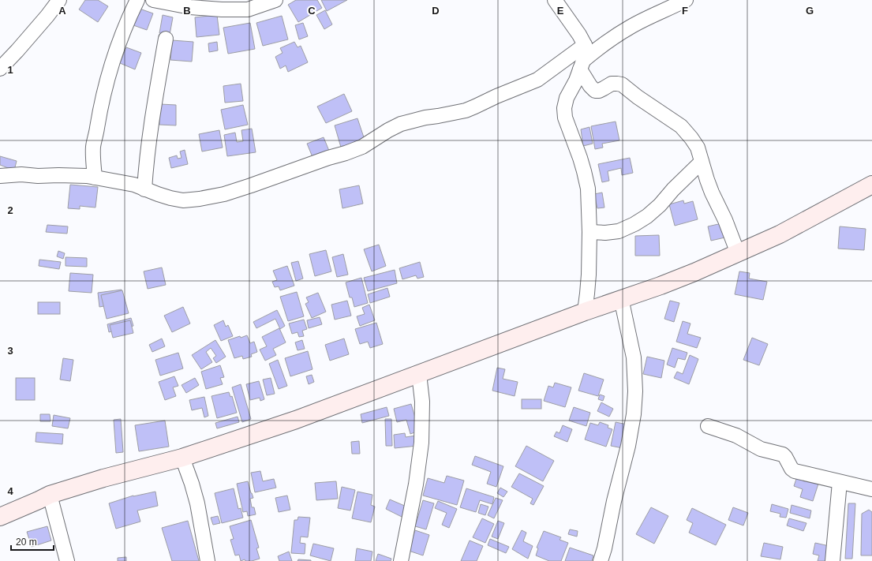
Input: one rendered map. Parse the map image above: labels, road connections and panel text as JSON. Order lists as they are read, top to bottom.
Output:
{
  "scale_bar": "20 m",
  "grid": {
    "columns": [
      "A",
      "B",
      "C",
      "D",
      "E",
      "F",
      "G"
    ],
    "rows": [
      "1",
      "2",
      "3",
      "4"
    ]
  }
}
